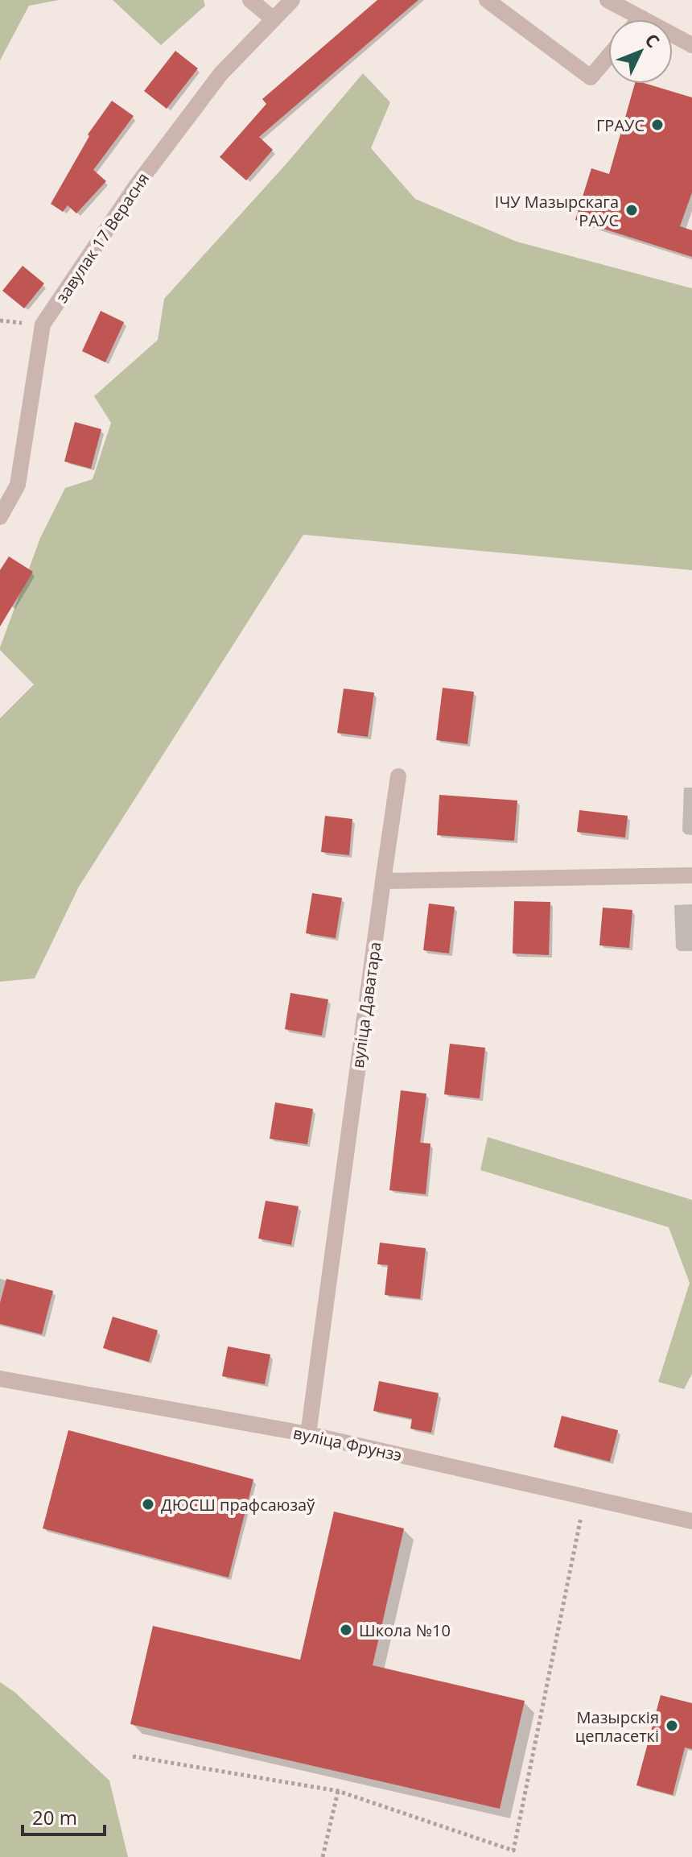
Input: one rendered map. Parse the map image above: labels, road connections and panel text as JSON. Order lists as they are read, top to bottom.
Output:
{
  "streets": {
    "street": ["завулак 17 Верасня", "вуліца Даватара", "вуліца Фрунзэ"]
  },
  "crossings": [
    ["вуліца Даватара", "вуліца Фрунзэ"]
  ],
  "places": [
    "ГРАУС",
    "ІЧУ Мазырскага РАУС",
    "ДЮСШ прафсаюзаў",
    "Школа №10",
    "Мазырскія цепласеткі"
  ],
  "scale_bar": "20 m",
  "north": "top right"
}
